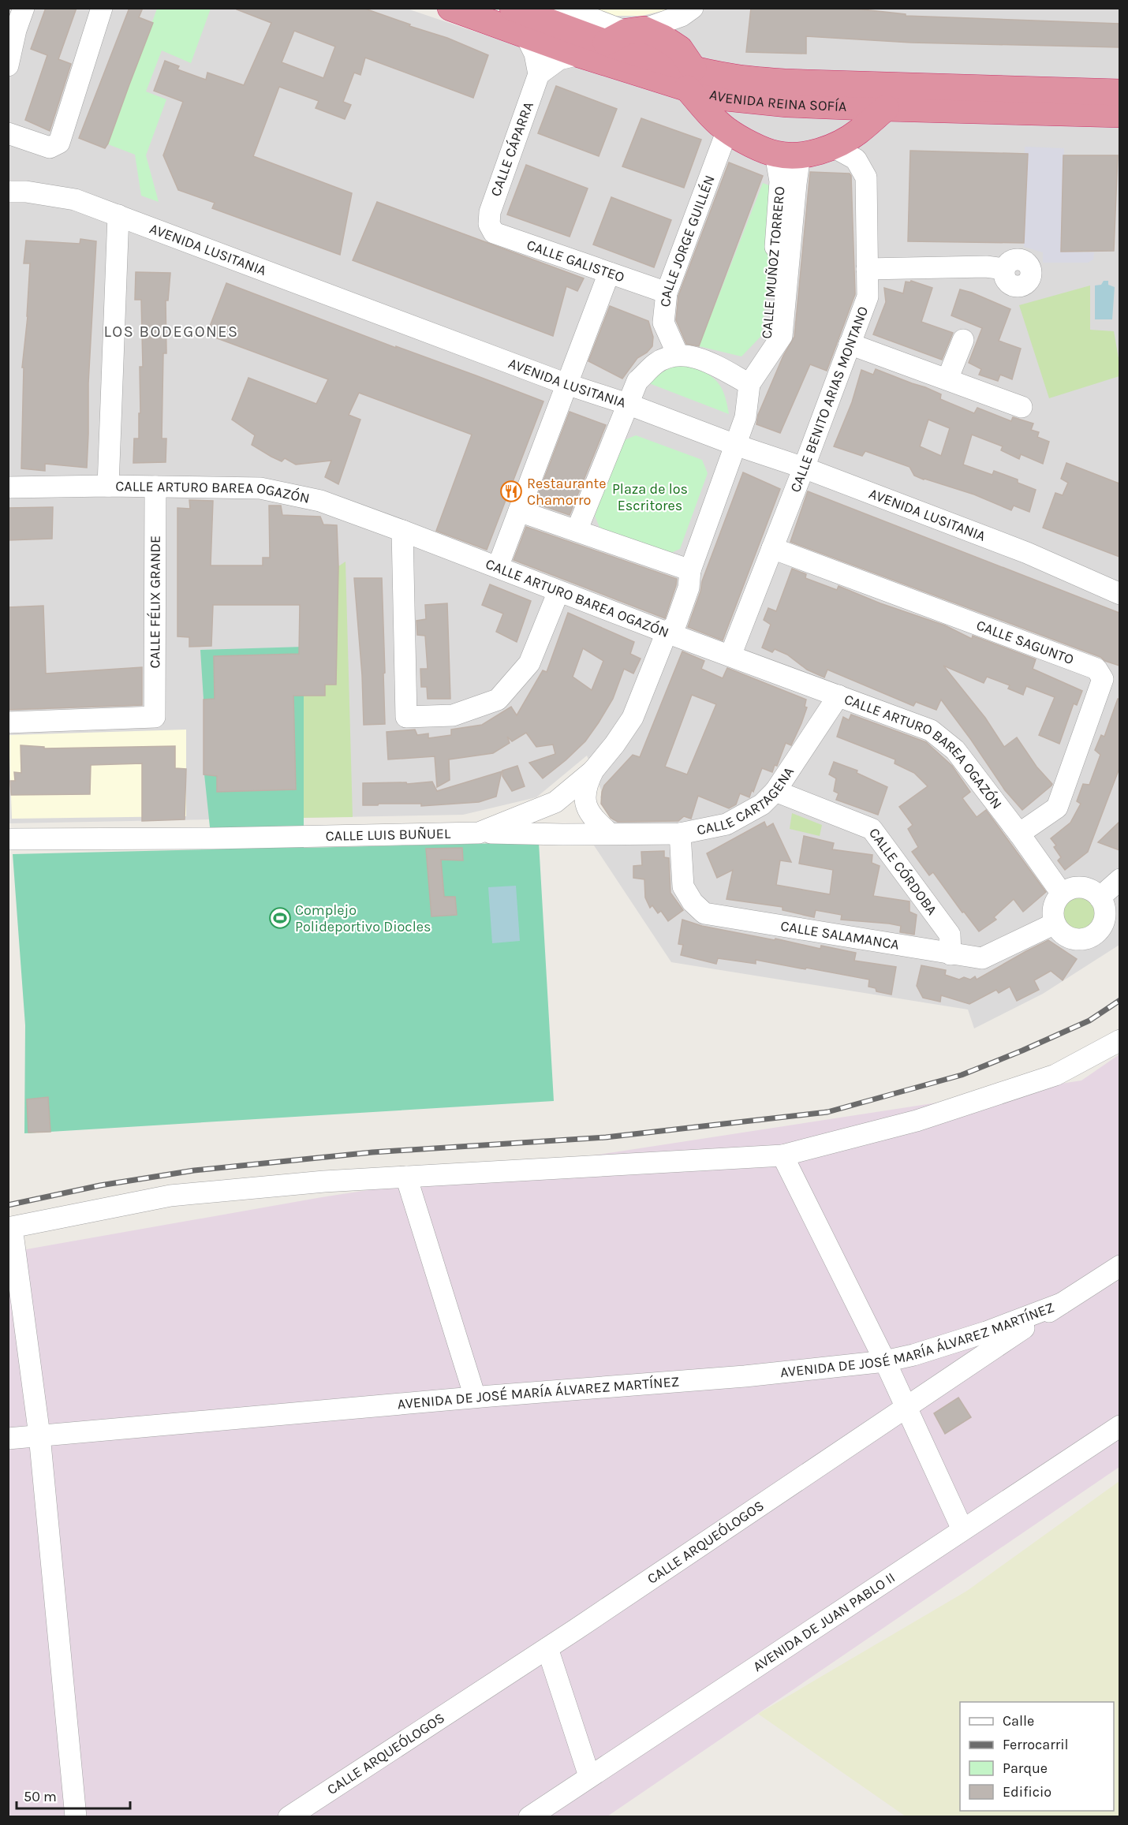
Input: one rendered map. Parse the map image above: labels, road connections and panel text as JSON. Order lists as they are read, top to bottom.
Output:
{
  "streets": {
    "highway": ["AVENIDA REINA SOFÍA"],
    "street": [
      "CALLE CÁPARRA",
      "CALLE JORGE GUILLÉN",
      "AVENIDA LUSITANIA",
      "CALLE GALISTEO",
      "CALLE MUÑOZ TORRERO",
      "CALLE BENITO ARIAS MONTANO",
      "CALLE ARTURO BAREA OGAZÓN",
      "CALLE FÉLIX GRANDE",
      "CALLE SAGUNTO",
      "CALLE CARTAGENA",
      "CALLE LUIS BUÑUEL",
      "CALLE CÓRDOBA",
      "CALLE SALAMANCA",
      "AVENIDA DE JOSÉ MARÍA ÁLVAREZ MARTÍNEZ",
      "CALLE ARQUEÓLOGOS",
      "AVENIDA DE JUAN PABLO II"
    ]
  },
  "crossings": [
    ["CALLE CÁPARRA", "CALLE GALISTEO"],
    ["CALLE JORGE GUILLÉN", "CALLE GALISTEO"],
    ["AVENIDA LUSITANIA", "CALLE BENITO ARIAS MONTANO"],
    ["CALLE BENITO ARIAS MONTANO", "CALLE ARTURO BAREA OGAZÓN"],
    ["CALLE BENITO ARIAS MONTANO", "CALLE SAGUNTO"],
    ["CALLE ARTURO BAREA OGAZÓN", "CALLE FÉLIX GRANDE"],
    ["CALLE ARTURO BAREA OGAZÓN", "CALLE SAGUNTO"],
    ["CALLE ARTURO BAREA OGAZÓN", "CALLE CARTAGENA"],
    ["CALLE ARTURO BAREA OGAZÓN", "CALLE LUIS BUÑUEL"],
    ["CALLE ARTURO BAREA OGAZÓN", "CALLE SALAMANCA"],
    ["CALLE CARTAGENA", "CALLE LUIS BUÑUEL"],
    ["CALLE CARTAGENA", "CALLE CÓRDOBA"],
    ["CALLE CARTAGENA", "CALLE SALAMANCA"],
    ["CALLE CÓRDOBA", "CALLE SALAMANCA"],
    ["AVENIDA DE JOSÉ MARÍA ÁLVAREZ MARTÍNEZ", "CALLE ARQUEÓLOGOS"]
  ],
  "districts": ["LOS BODEGONES"],
  "parks": ["Plaza de los Escritores"],
  "places": {
    "restaurant": ["Restaurante Chamorro"],
    "sports": ["Complejo Polideportivo Diocles"]
  },
  "legend": [
    "Calle",
    "Ferrocarril",
    "Parque",
    "Edificio"
  ],
  "scale_bar": "50 m"
}
